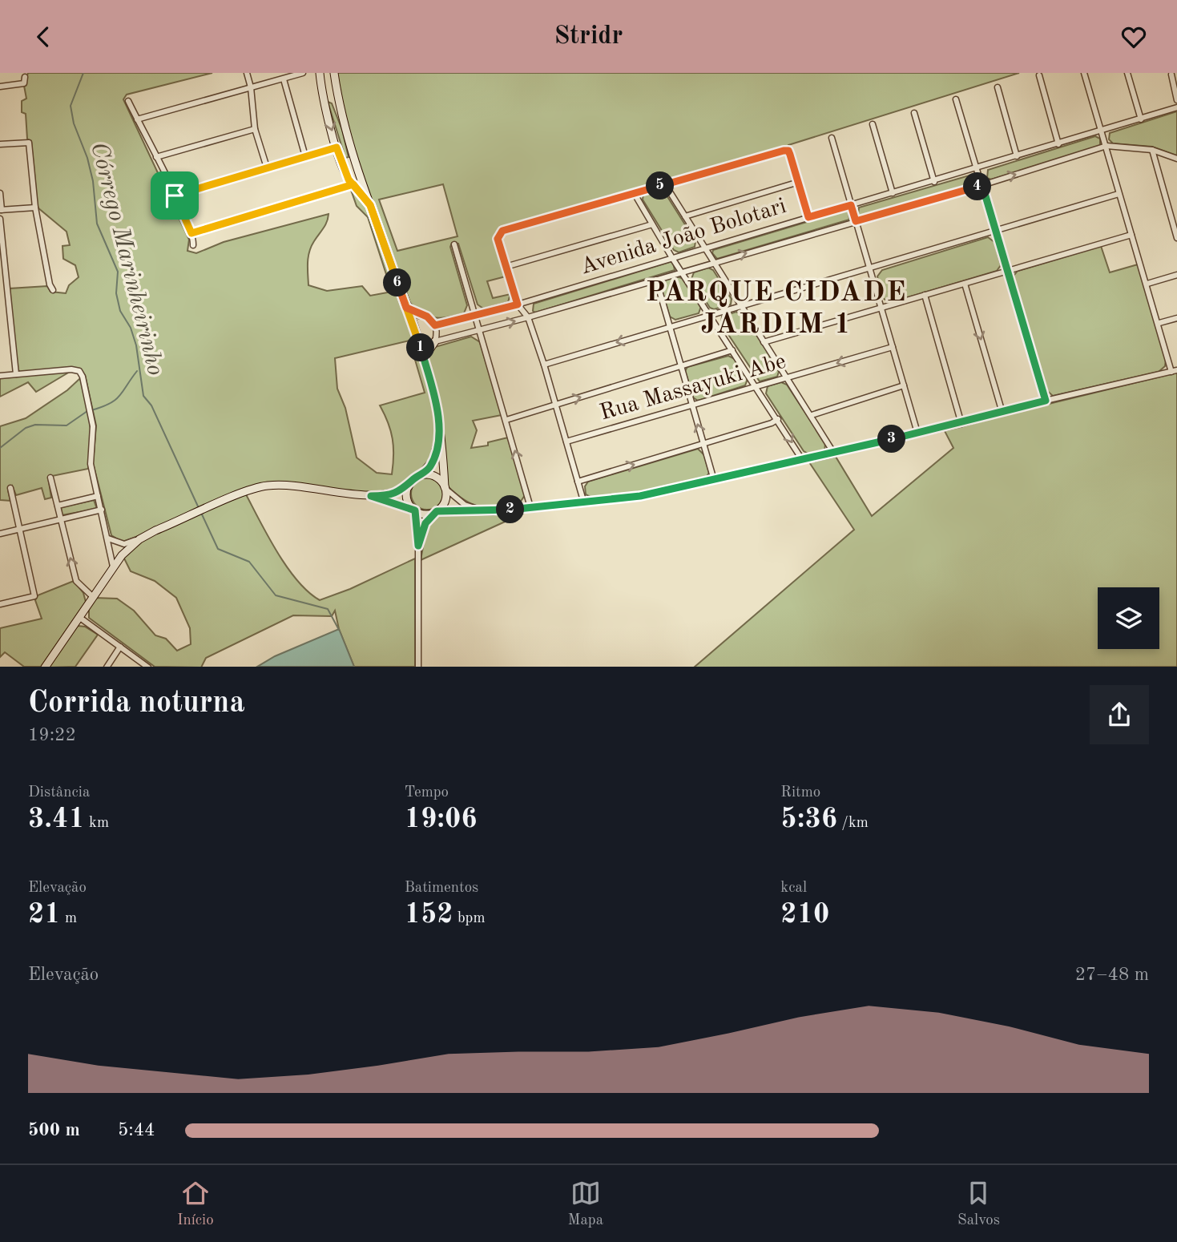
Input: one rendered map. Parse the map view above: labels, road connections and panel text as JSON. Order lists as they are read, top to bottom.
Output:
{
  "streets": {
    "street": ["Avenida João Bolotari", "Rua Massayuki Abe"]
  },
  "districts": ["PARQUE CIDADE JARDIM 1"],
  "water": ["Córrego Marinheirinho"],
  "page": {
    "header": "Stridr",
    "pins": [
      "5",
      "4",
      "6",
      "1",
      "3",
      "2"
    ],
    "heading": ["Corrida noturna", "19:22"],
    "stats": [
      ["Distância", "3.41 km"],
      ["Tempo", "19:06"],
      ["Ritmo", "5:36 /km"],
      ["Elevação", "21 m"],
      ["Batimentos", "152 bpm"],
      ["kcal", "210"]
    ],
    "chart": ["Elevação", "27–48 m"],
    "list": [
      {
        "name": "500 m",
        "note": "5:44"
      }
    ],
    "tabs": ["Início", "Mapa", "Salvos"]
  }
}
